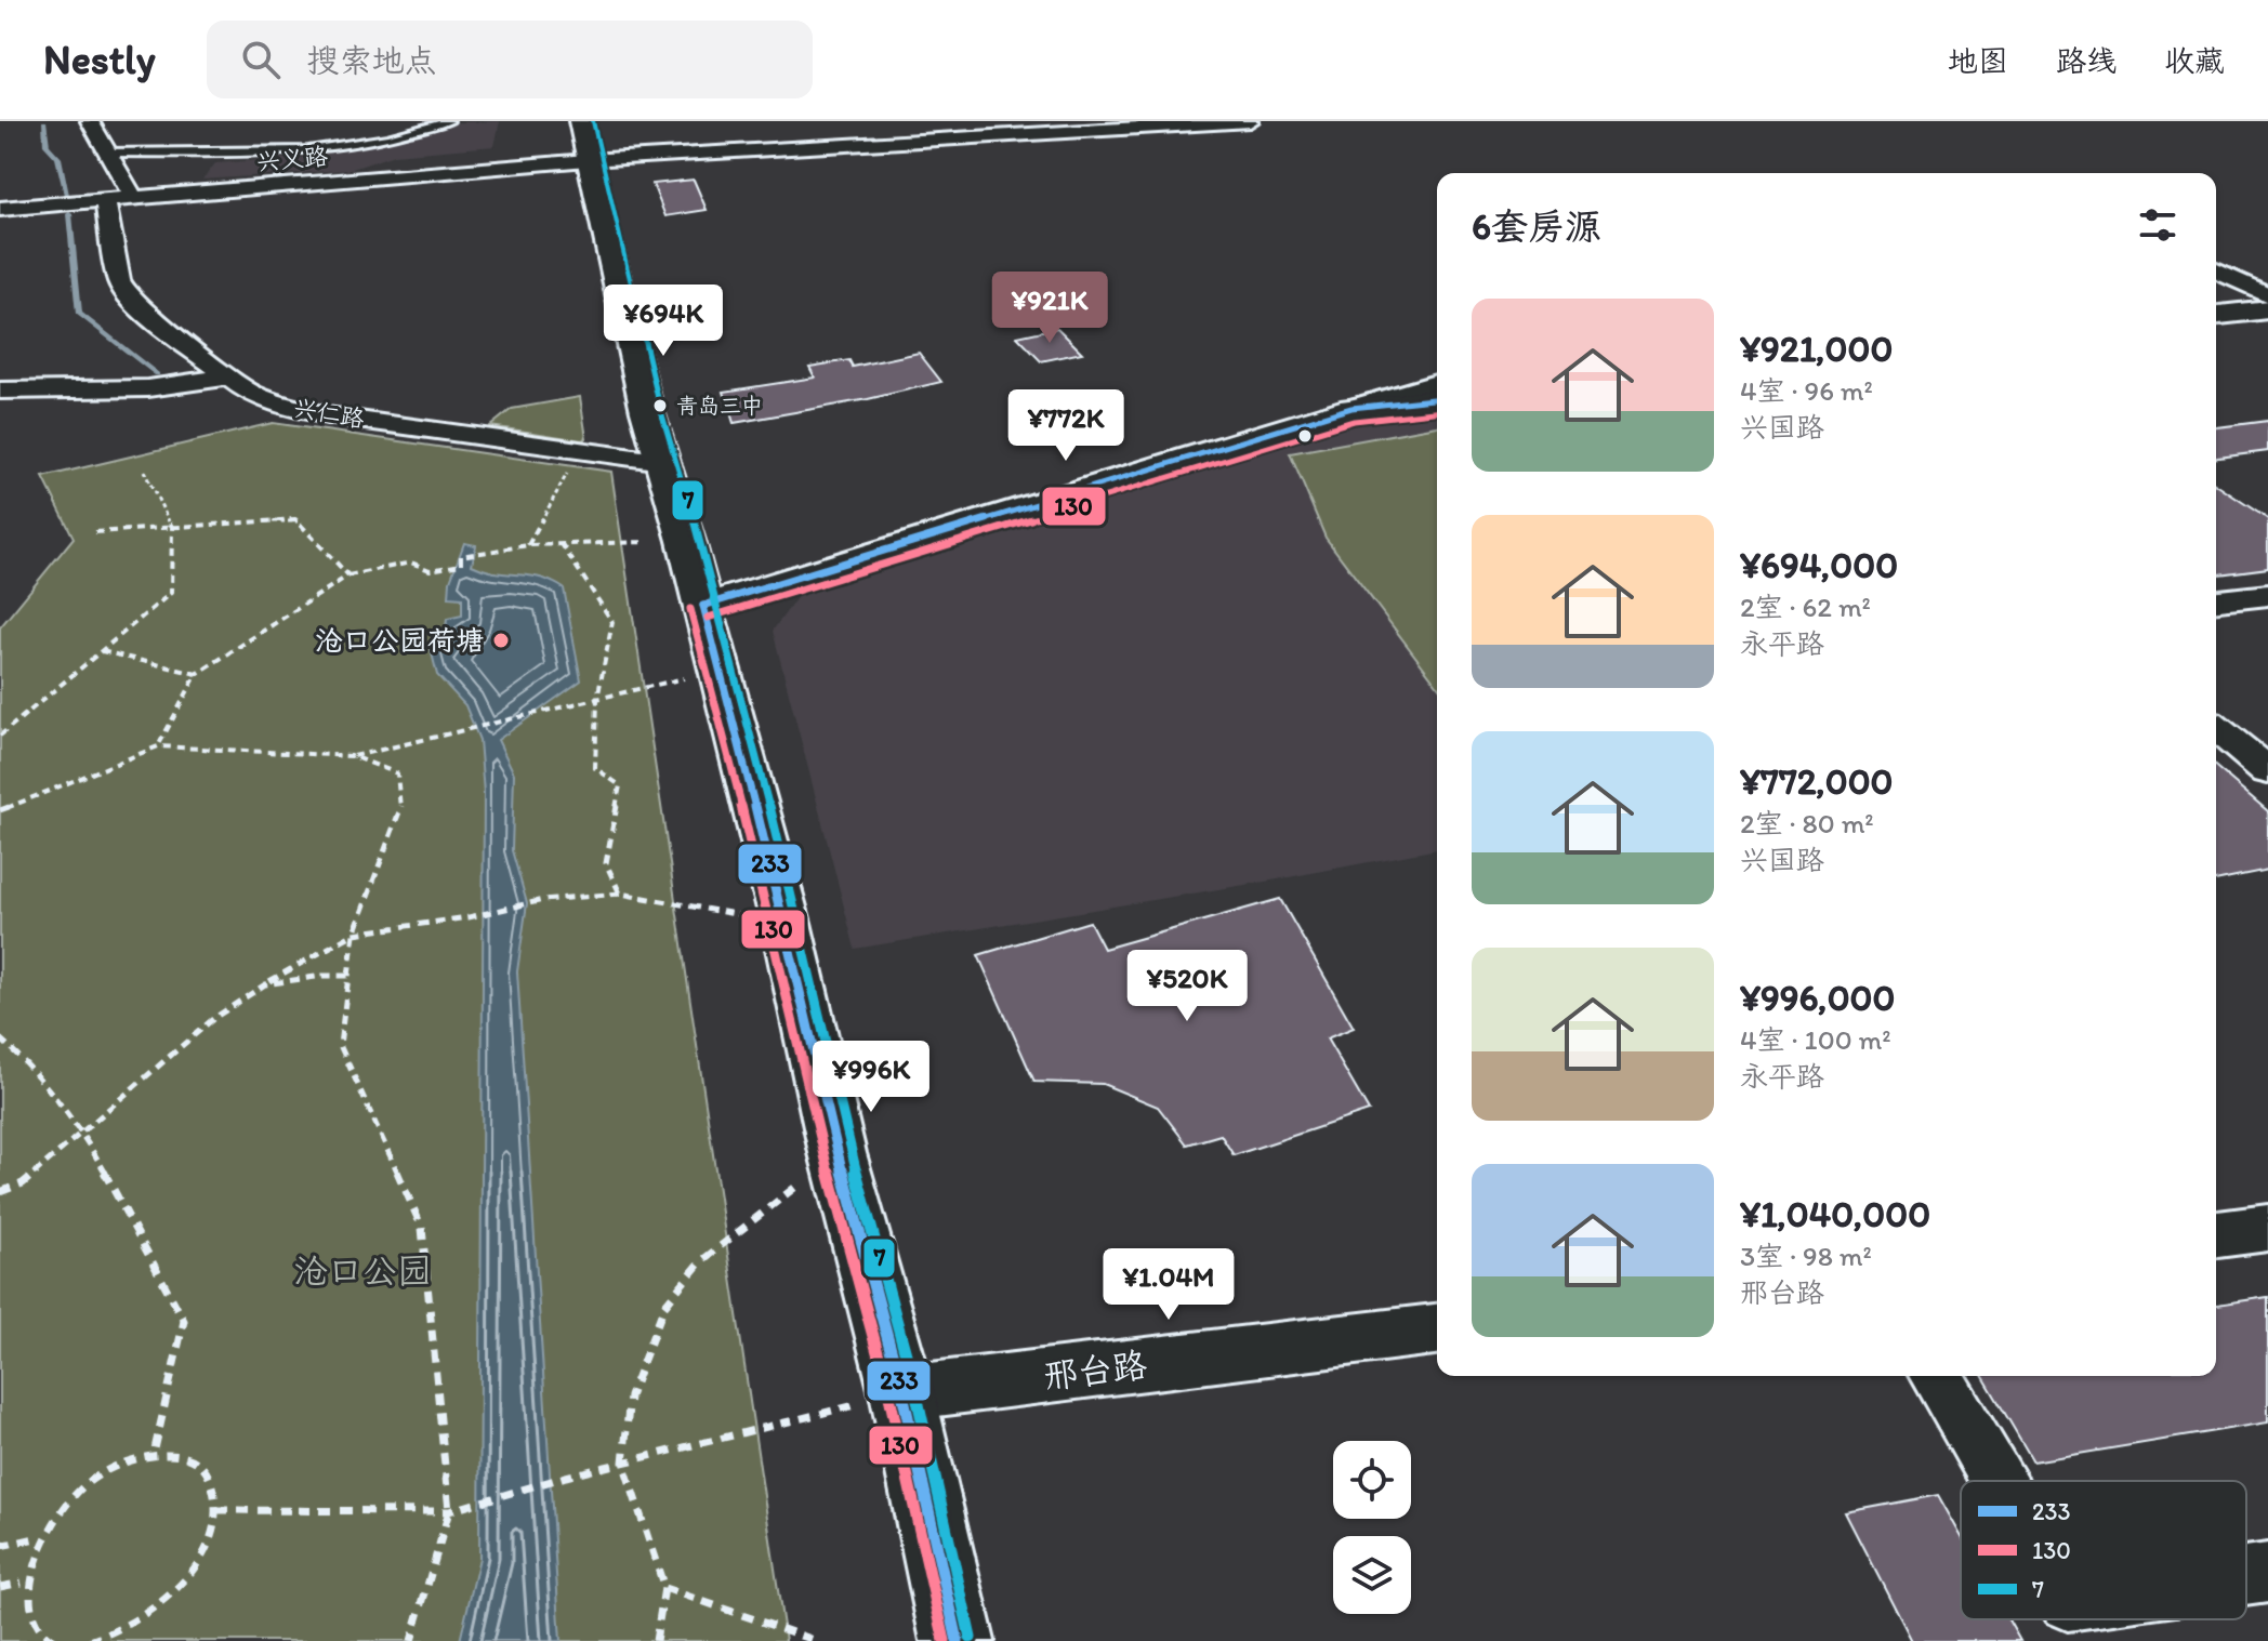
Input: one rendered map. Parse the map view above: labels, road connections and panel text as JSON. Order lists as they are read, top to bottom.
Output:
{
  "streets": {
    "street": ["兴义路", "兴仁路", "邢台路"]
  },
  "crossings": [
    ["兴义路", "兴仁路"]
  ],
  "parks": ["沧口公园"],
  "places": ["青岛三中", "沧口公园荷塘"],
  "lines": ["transit line 7", "transit line 233", "transit line 130"],
  "legend": ["233", "130", "7"],
  "page": {
    "header": "Nestly",
    "search": "搜索地点",
    "nav": ["地图", "路线", "收藏"],
    "heading": "6套房源",
    "price": [
      "¥921K",
      "¥694K",
      "¥772K",
      "¥520K",
      "¥996K",
      "¥1.04M"
    ],
    "list": [
      {
        "name": "¥921,000",
        "note": "4室 · 96 m² · 兴国路"
      },
      {
        "name": "¥694,000",
        "note": "2室 · 62 m² · 永平路"
      },
      {
        "name": "¥772,000",
        "note": "2室 · 80 m² · 兴国路"
      },
      {
        "name": "¥996,000",
        "note": "4室 · 100 m² · 永平路"
      },
      {
        "name": "¥1,040,000",
        "note": "3室 · 98 m² · 邢台路"
      }
    ]
  }
}
